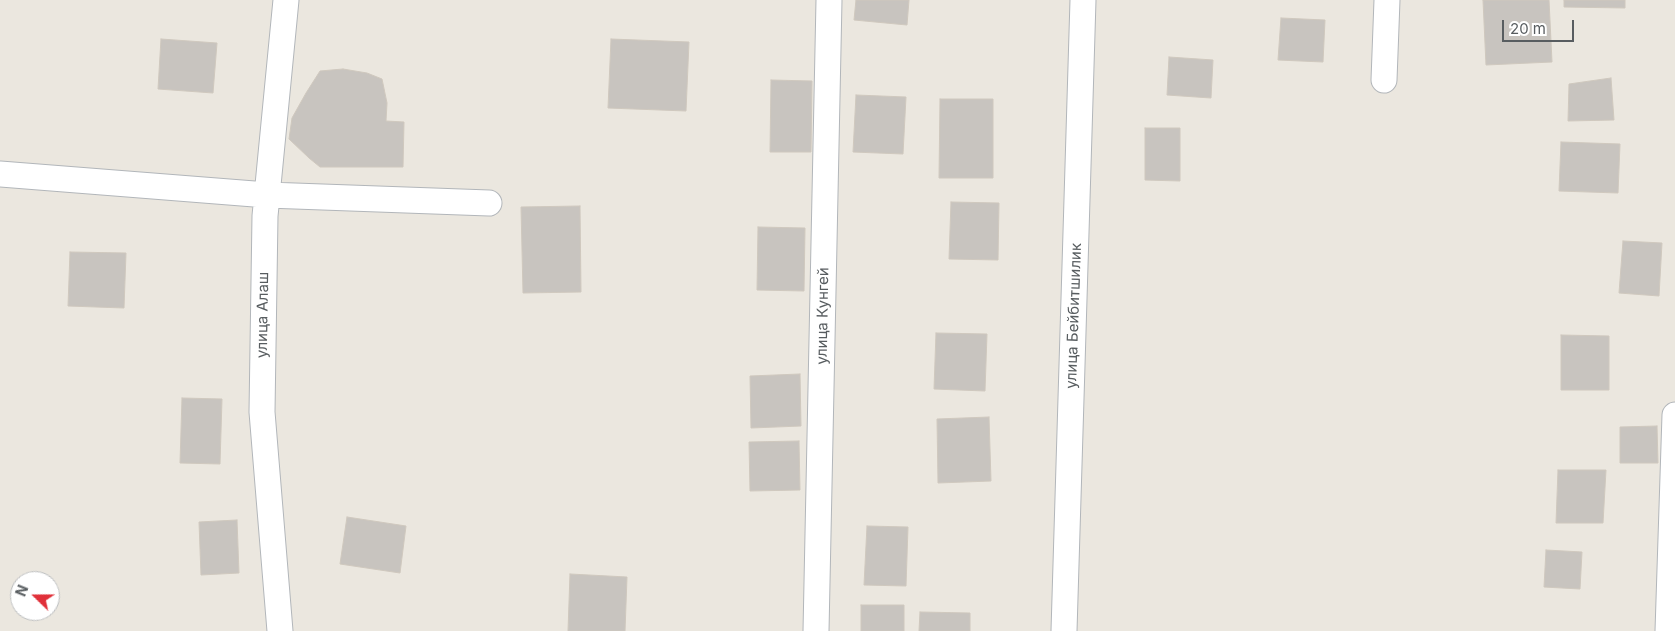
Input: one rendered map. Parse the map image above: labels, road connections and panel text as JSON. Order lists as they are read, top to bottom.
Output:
{
  "streets": {
    "street": ["улица Алаш", "улица Кунгей", "улица Бейбитшилик"]
  },
  "scale_bar": "20 m",
  "north": "left"
}
